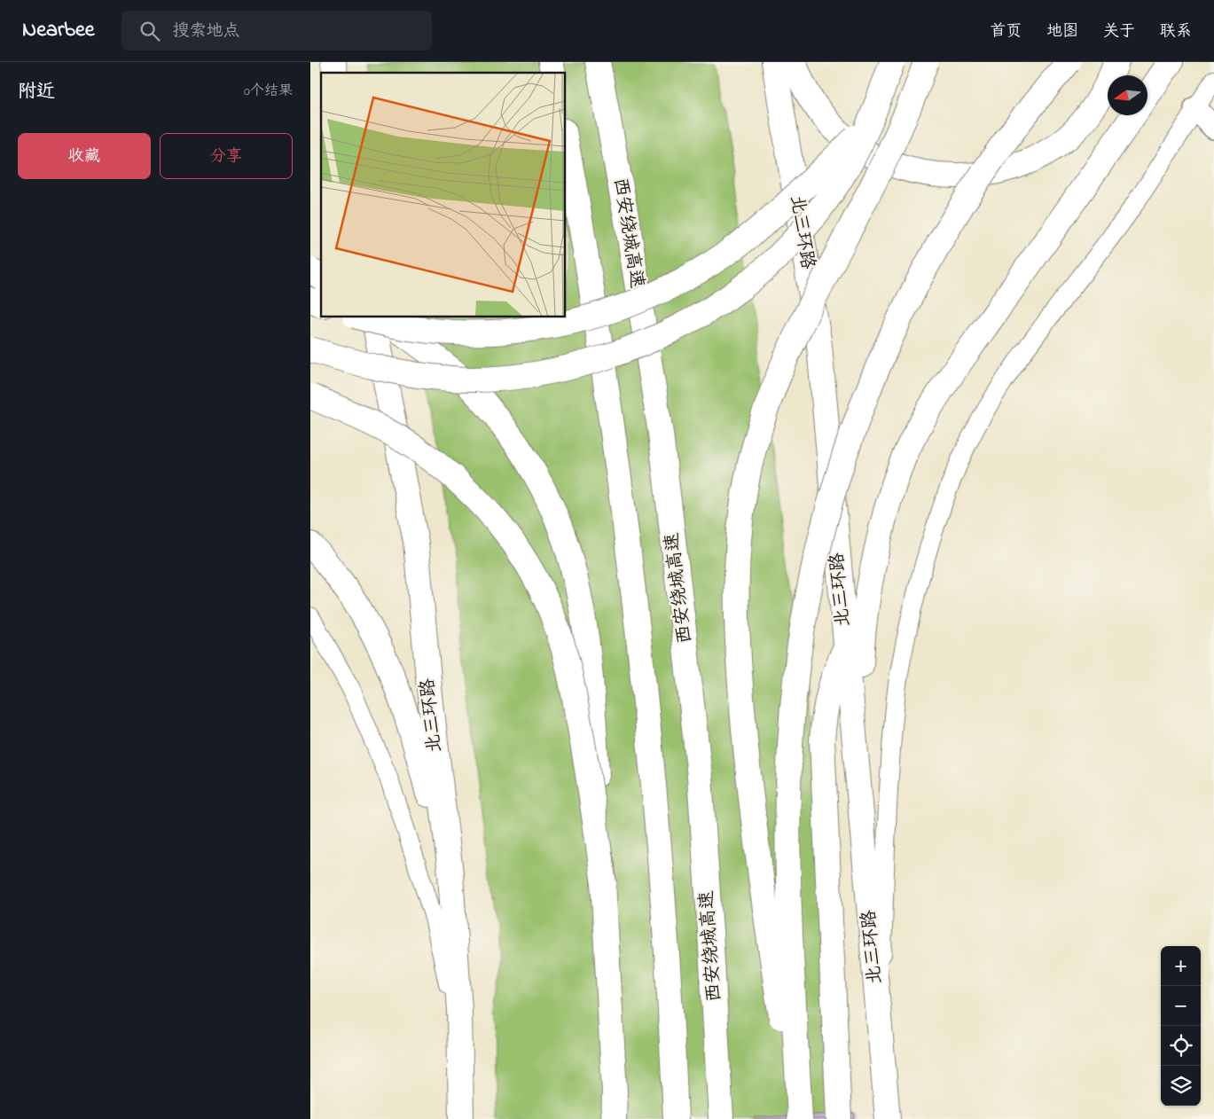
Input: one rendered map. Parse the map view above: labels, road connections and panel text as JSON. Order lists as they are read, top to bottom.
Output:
{
  "streets": {
    "highway": ["北三环路", "西安绕城高速"]
  },
  "north": "left",
  "page": {
    "header": "Nearbee",
    "search": "搜索地点",
    "nav": [
      "首页",
      "地图",
      "关于",
      "联系"
    ],
    "heading": ["附近", "0个结果"],
    "buttons": ["收藏", "分享"],
    "map_buttons": ["+", "−"]
  }
}
